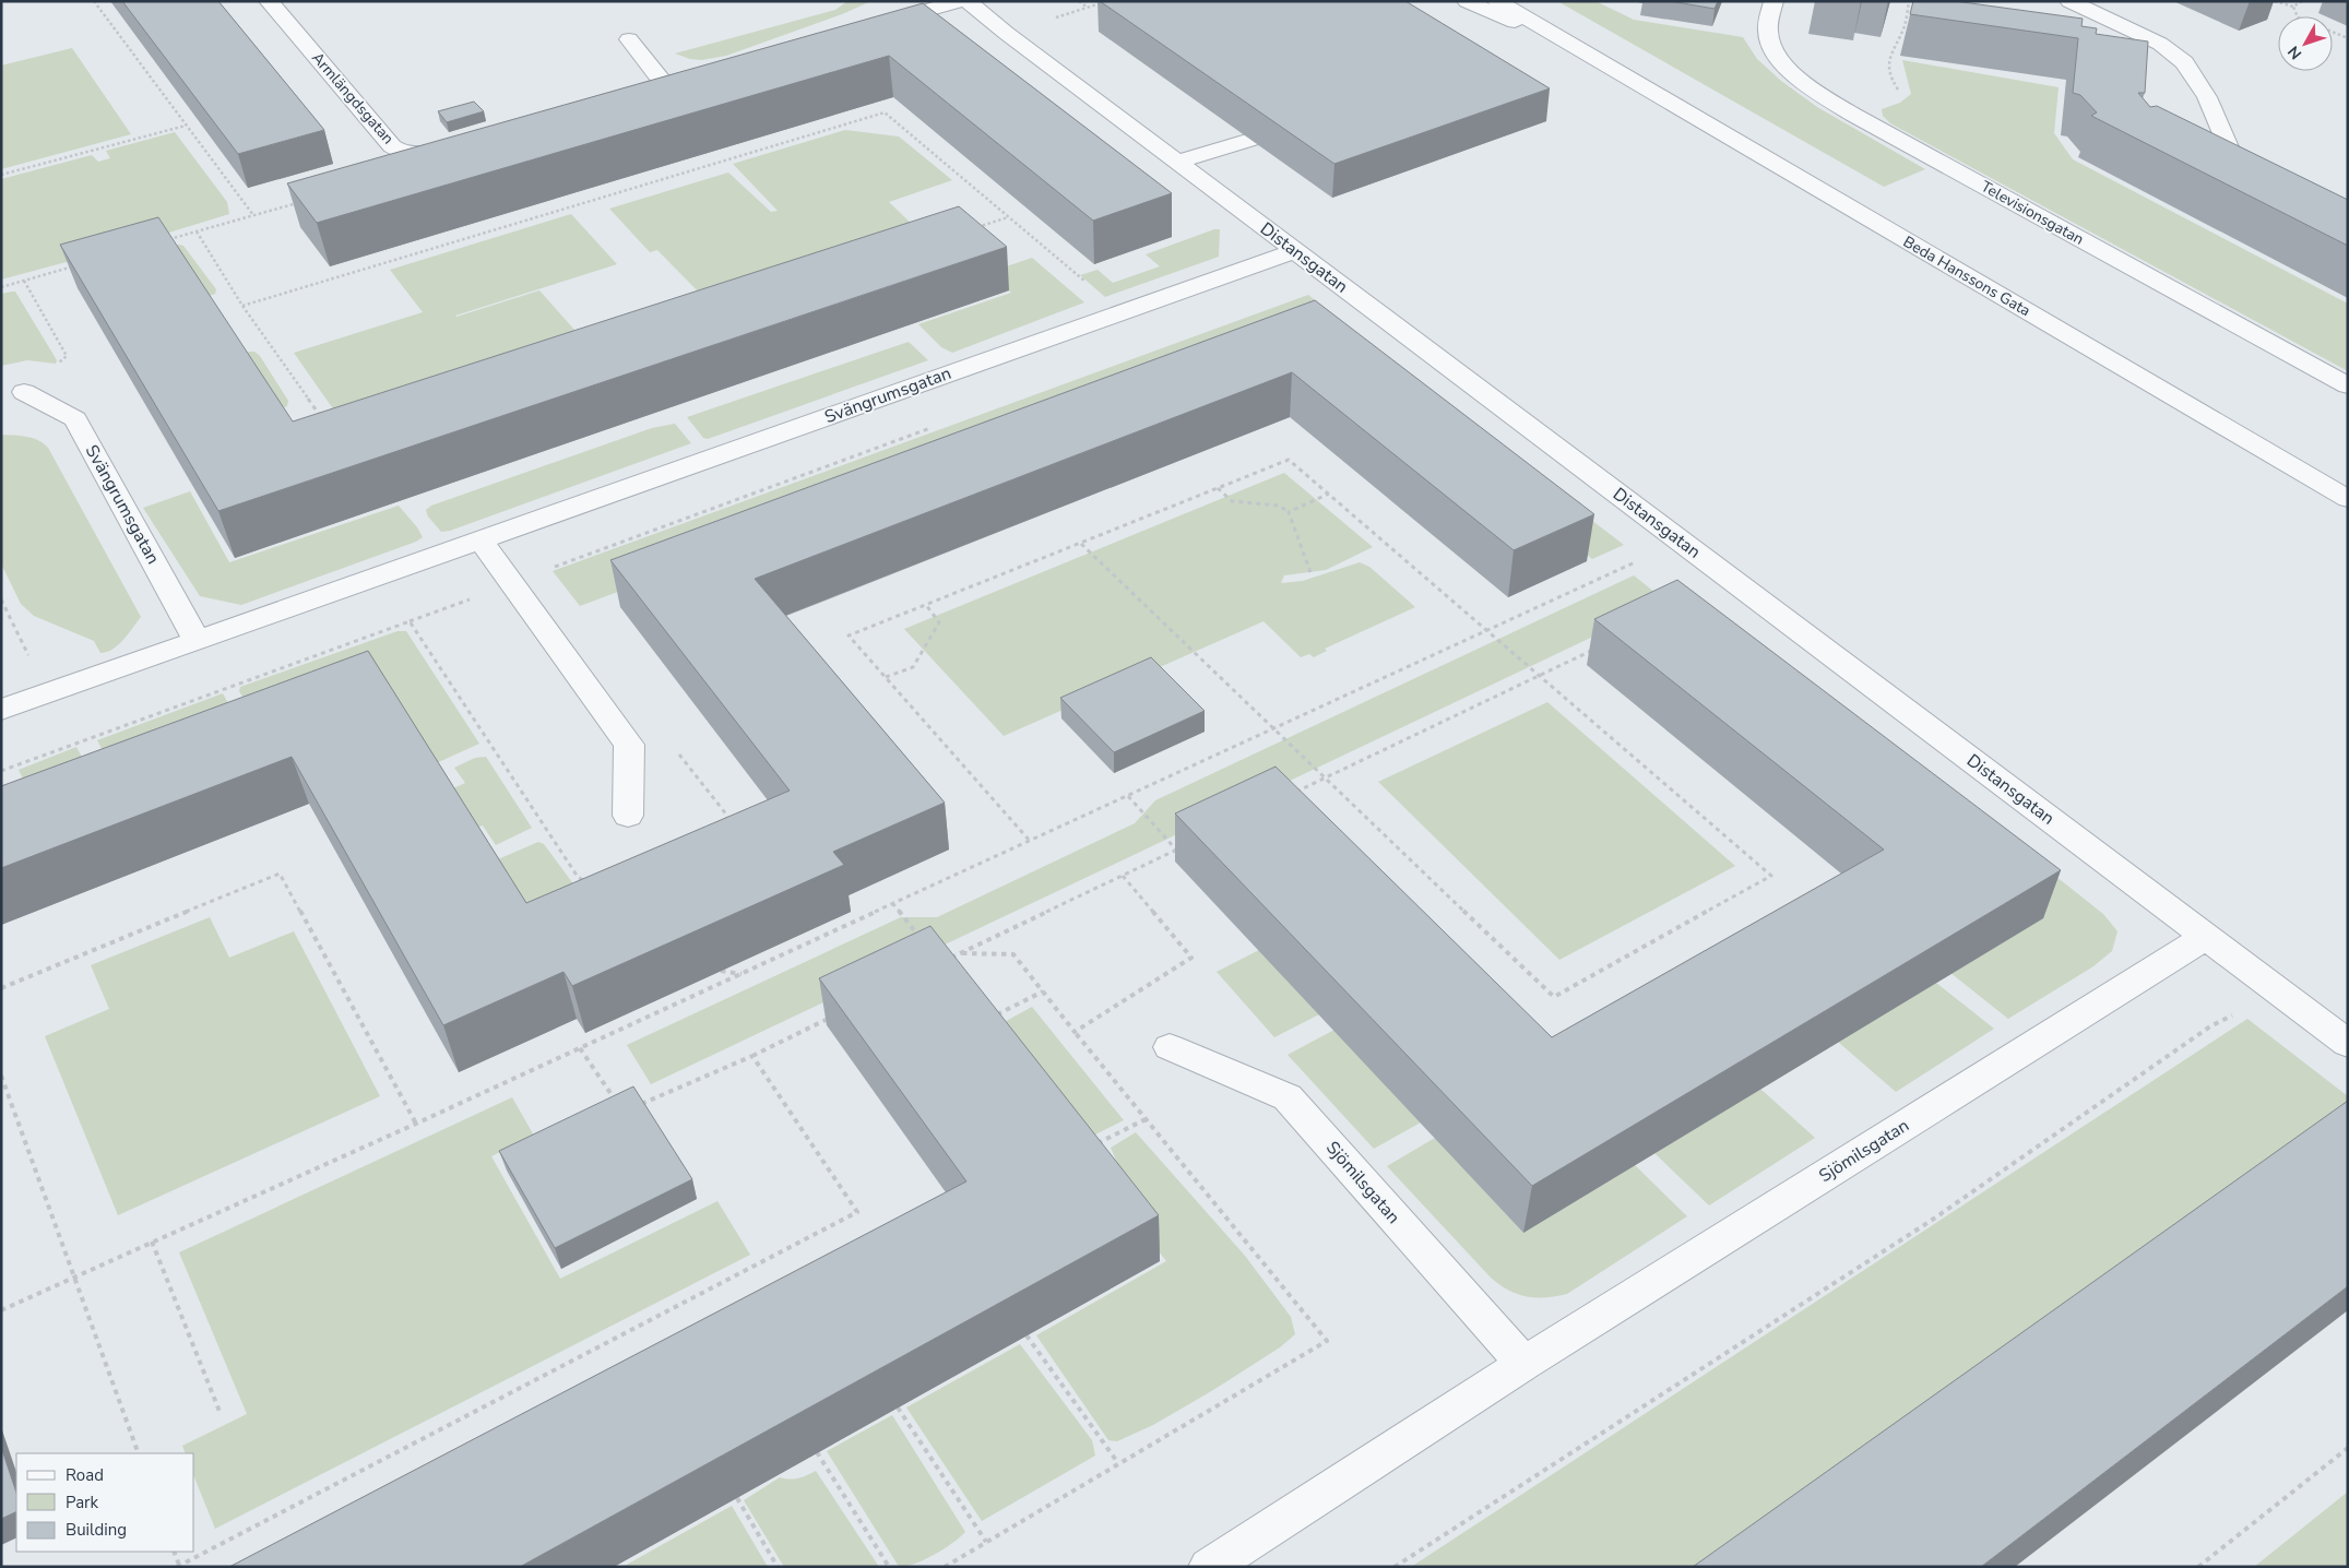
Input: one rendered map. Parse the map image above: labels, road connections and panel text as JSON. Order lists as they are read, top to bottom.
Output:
{
  "streets": {
    "street": [
      "Armlängdsgatan",
      "Televisionsgatan",
      "Distansgatan",
      "Beda Hanssons Gata",
      "Svängrumsgatan",
      "Sjömilsgatan"
    ]
  },
  "crossings": [
    ["Distansgatan", "Svängrumsgatan"],
    ["Distansgatan", "Sjömilsgatan"]
  ],
  "legend": ["Road", "Park", "Building"],
  "north": "bottom left"
}
